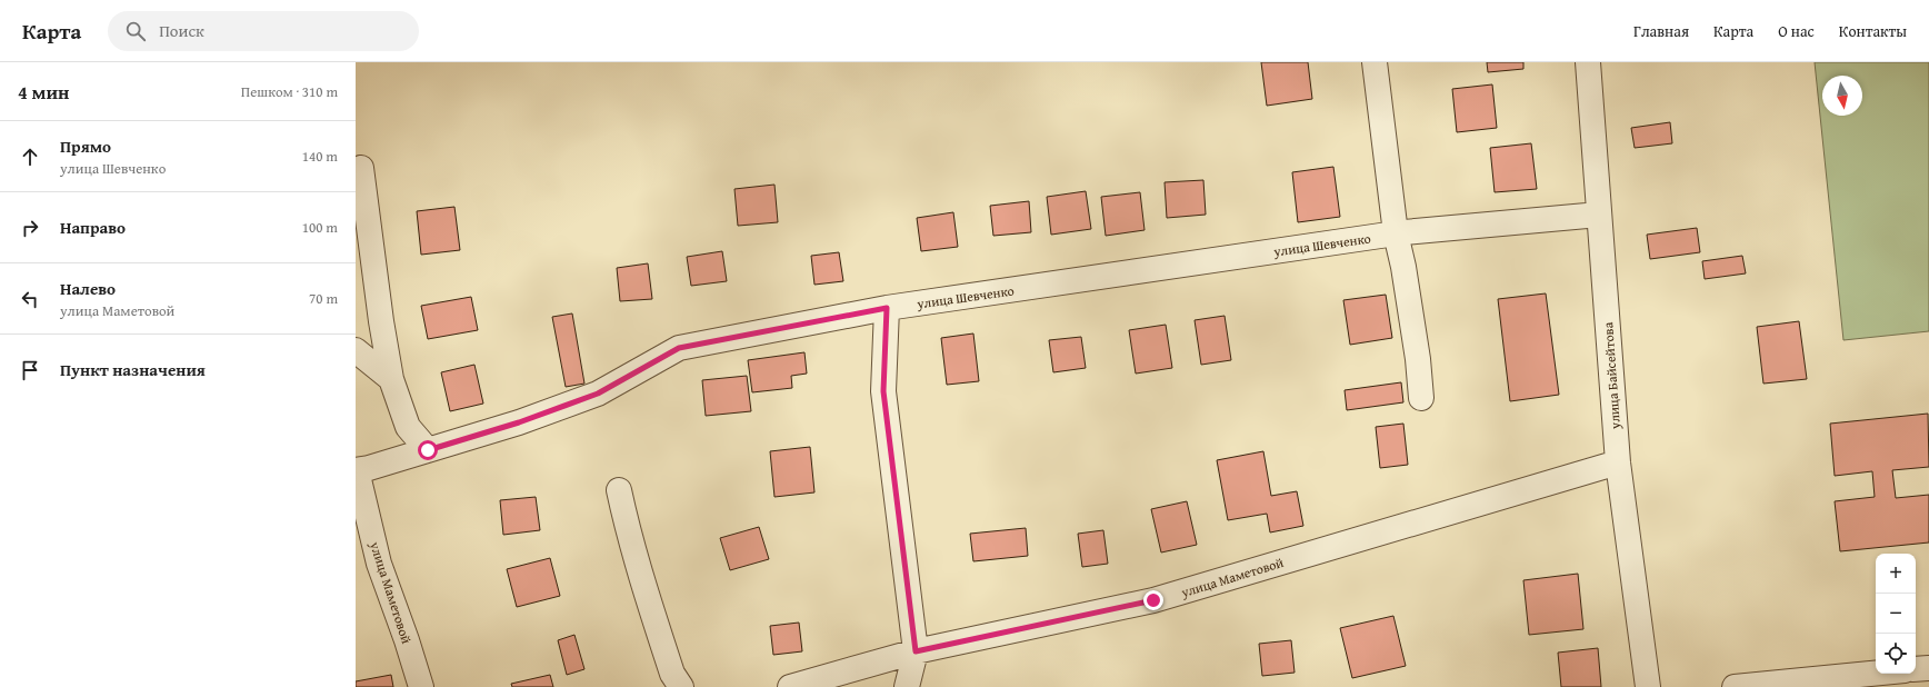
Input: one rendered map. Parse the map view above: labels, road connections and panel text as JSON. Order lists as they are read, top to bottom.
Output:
{
  "streets": {
    "street": ["улица Шевченко", "улица Байсейтова", "улица Маметовой"]
  },
  "crossings": [
    ["улица Шевченко", "улица Байсейтова"],
    ["улица Шевченко", "улица Маметовой"],
    ["улица Байсейтова", "улица Маметовой"]
  ],
  "north": "bottom",
  "page": {
    "header": "Карта",
    "search": "Поиск",
    "nav": [
      "Главная",
      "Карта",
      "О нас",
      "Контакты"
    ],
    "heading": ["4 мин", "Пешком · 310 m"],
    "list": [
      ["Прямо", "улица Шевченко", "140 m"],
      ["Направо", "100 m"],
      ["Налево", "улица Маметовой", "70 m"],
      "Пункт назначения"
    ],
    "map_buttons": ["+", "−"]
  }
}
